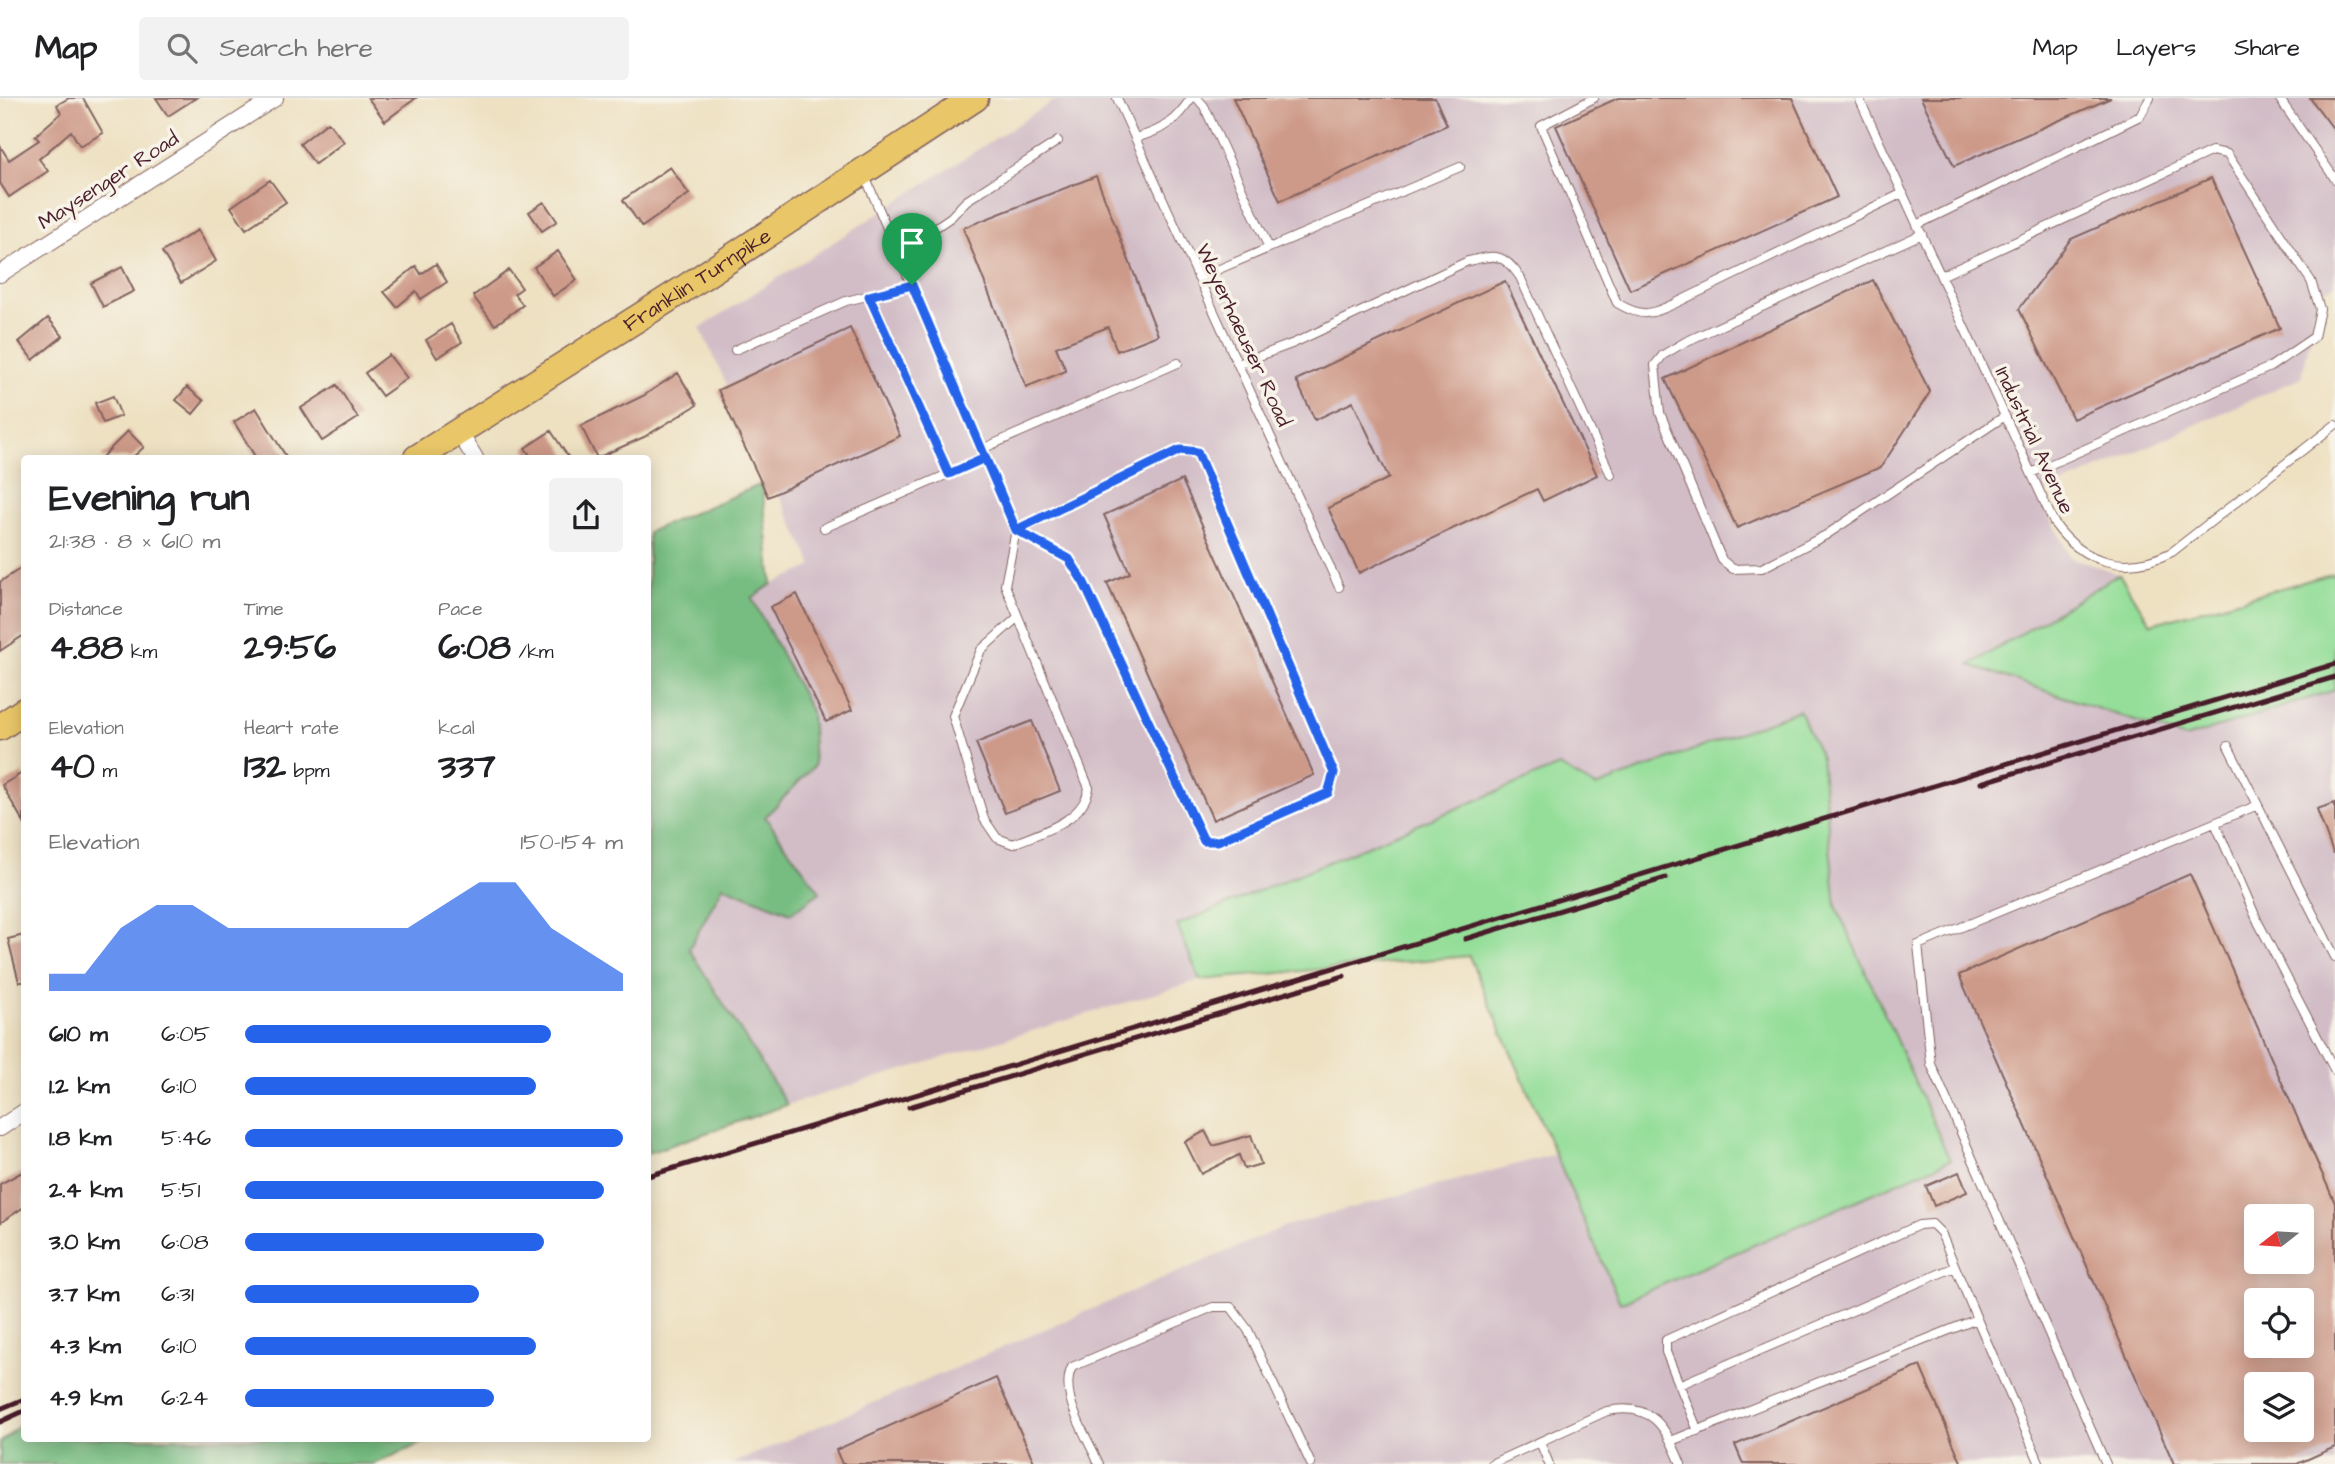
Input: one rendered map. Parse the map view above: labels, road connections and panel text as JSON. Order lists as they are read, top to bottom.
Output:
{
  "streets": {
    "main road": ["Franklin Turnpike"],
    "street": ["Maysenger Road"],
    "lane": ["Weyerhaeuser Road", "Industrial Avenue"]
  },
  "north": "left",
  "page": {
    "header": "Map",
    "search": "Search here",
    "nav": ["Map", "Layers", "Share"],
    "heading": ["Evening run", "21:38 · 8 × 610 m"],
    "stats": [
      ["Distance", "4.88 km"],
      ["Time", "29:56"],
      ["Pace", "6:08 /km"],
      ["Elevation", "40 m"],
      ["Heart rate", "132 bpm"],
      ["kcal", "337"]
    ],
    "chart": ["Elevation", "150–154 m"],
    "list": [
      {
        "name": "610 m",
        "note": "6:05"
      },
      {
        "name": "1.2 km",
        "note": "6:10"
      },
      {
        "name": "1.8 km",
        "note": "5:46"
      },
      {
        "name": "2.4 km",
        "note": "5:51"
      },
      {
        "name": "3.0 km",
        "note": "6:08"
      },
      {
        "name": "3.7 km",
        "note": "6:31"
      },
      {
        "name": "4.3 km",
        "note": "6:10"
      },
      {
        "name": "4.9 km",
        "note": "6:24"
      }
    ]
  }
}
